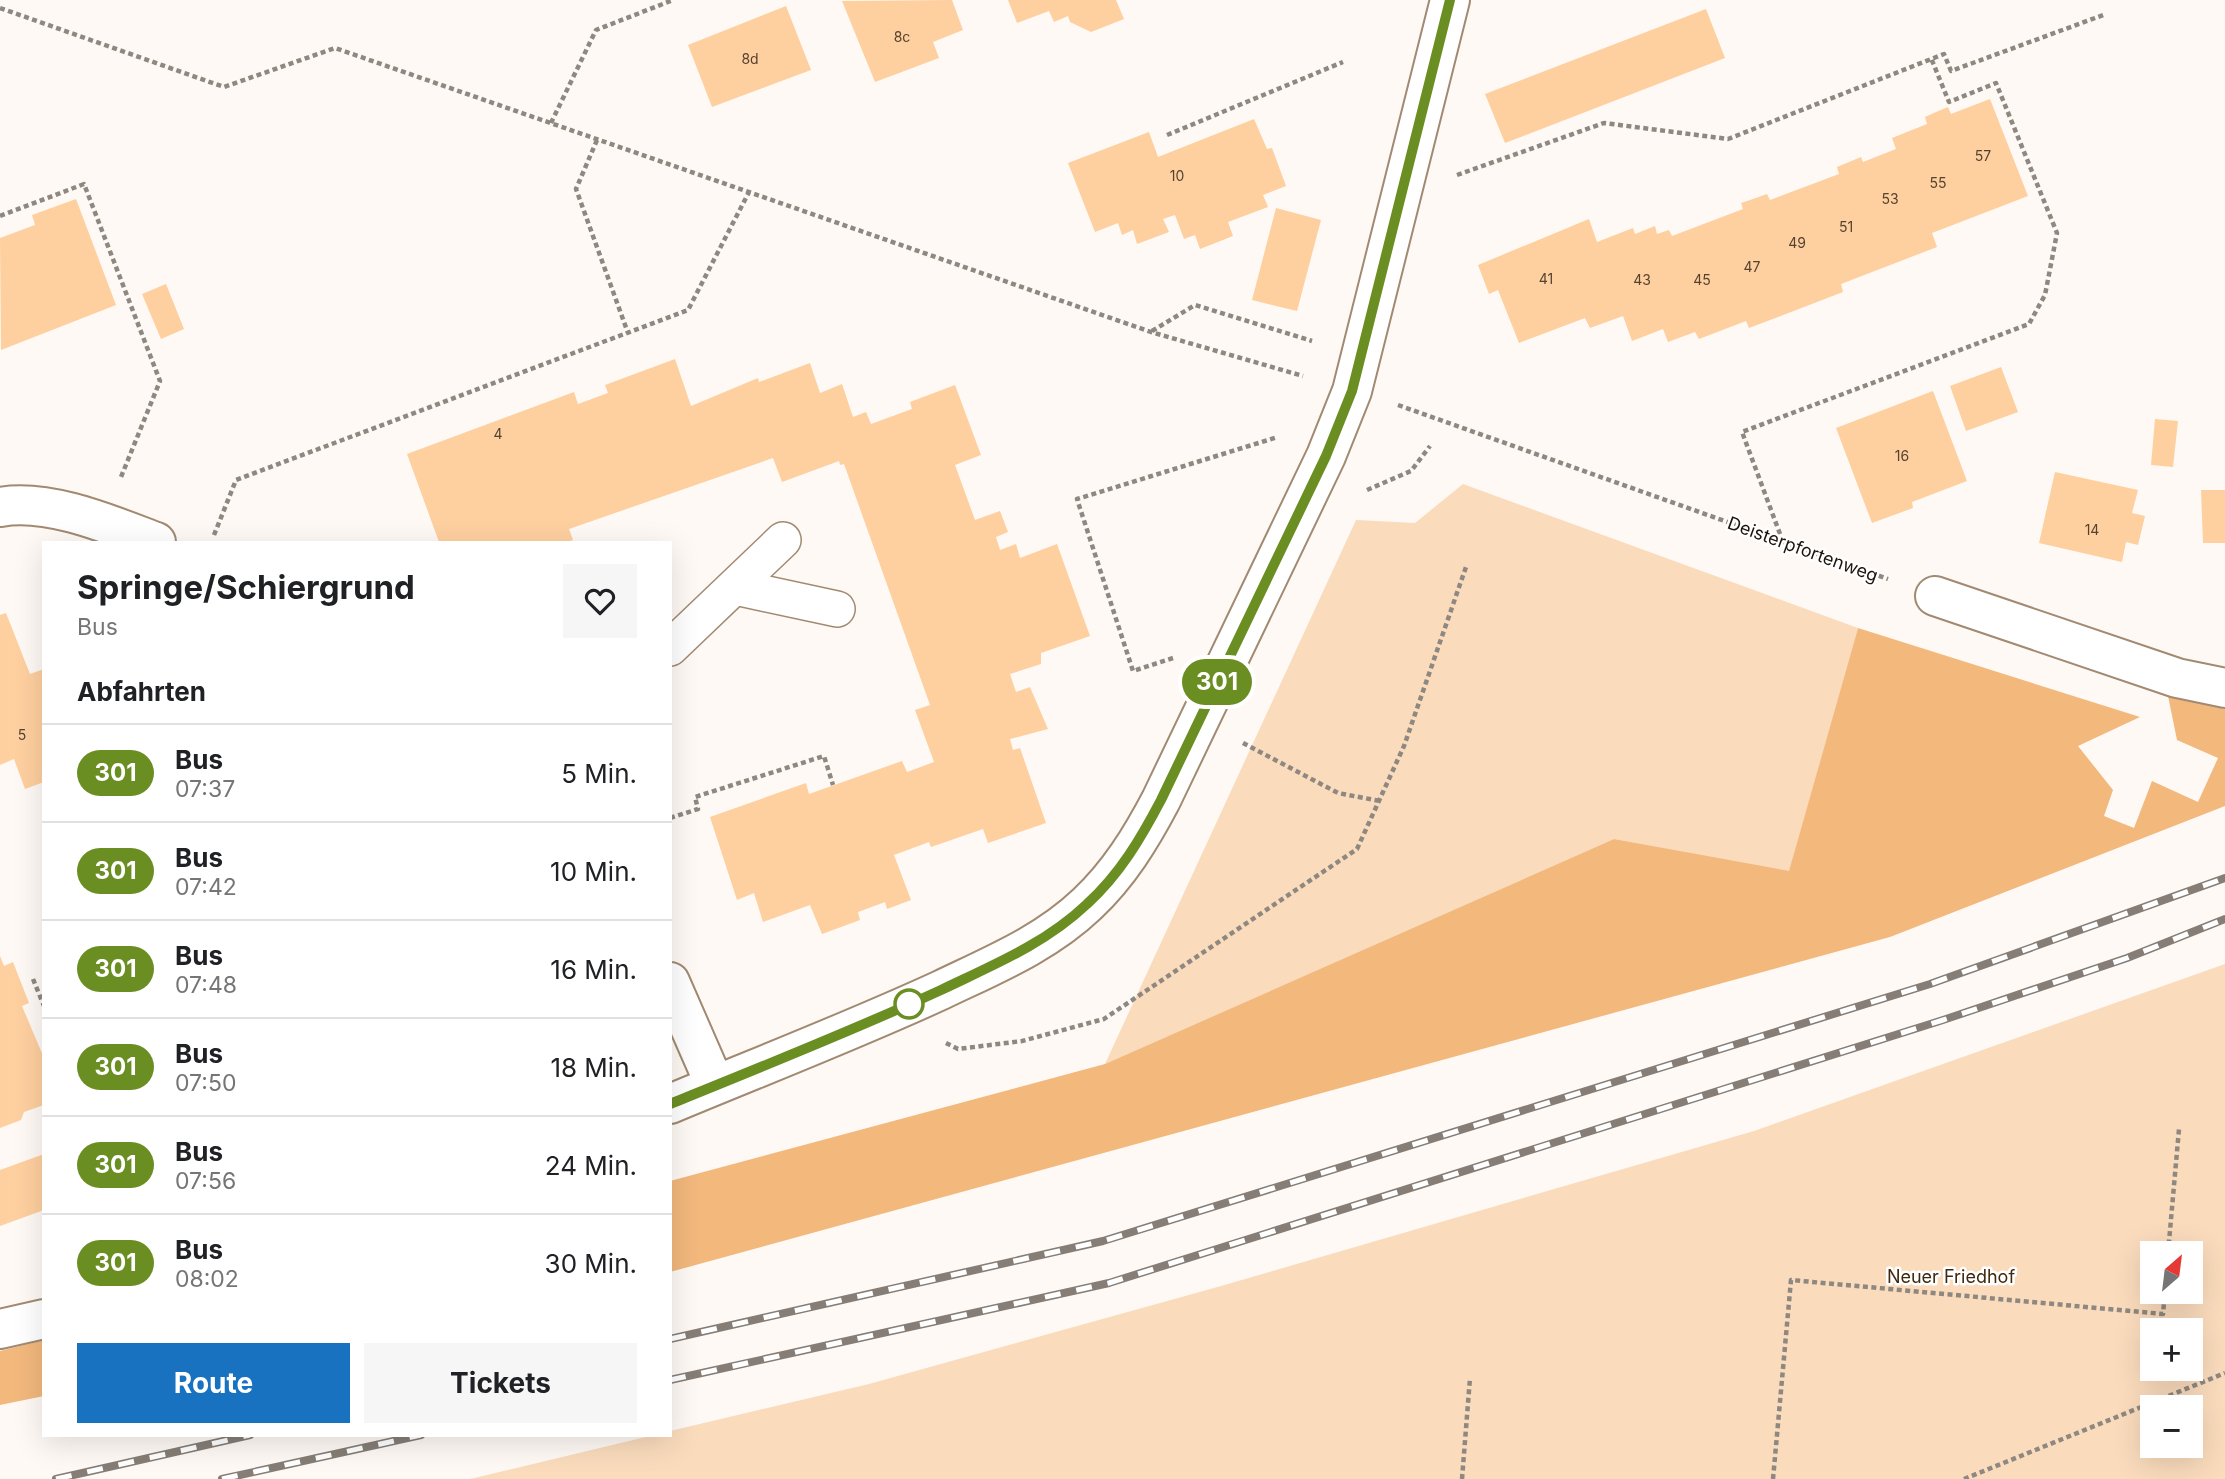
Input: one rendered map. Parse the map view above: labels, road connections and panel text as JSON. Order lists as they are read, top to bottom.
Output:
{
  "streets": {
    "path": ["Deisterpfortenweg"]
  },
  "parks": ["Neuer Friedhof"],
  "lines": ["bus line 301"],
  "house_numbers": [
    "8c",
    "8d",
    "57",
    "10",
    "55",
    "53",
    "51",
    "49",
    "47",
    "41",
    "43",
    "45",
    "4",
    "16",
    "14",
    "5"
  ],
  "north": "top right",
  "page": {
    "on_map": "301",
    "heading": [
      ["Springe/Schiergrund", "Bus"],
      "Abfahrten"
    ],
    "list": [
      {
        "mark": "301",
        "name": "Bus",
        "note": "07:37",
        "value": "5 Min."
      },
      {
        "mark": "301",
        "name": "Bus",
        "note": "07:42",
        "value": "10 Min."
      },
      {
        "mark": "301",
        "name": "Bus",
        "note": "07:48",
        "value": "16 Min."
      },
      {
        "mark": "301",
        "name": "Bus",
        "note": "07:50",
        "value": "18 Min."
      },
      {
        "mark": "301",
        "name": "Bus",
        "note": "07:56",
        "value": "24 Min."
      },
      {
        "mark": "301",
        "name": "Bus",
        "note": "08:02",
        "value": "30 Min."
      }
    ],
    "map_buttons": ["+", "−"],
    "buttons": ["Route", "Tickets"]
  }
}
